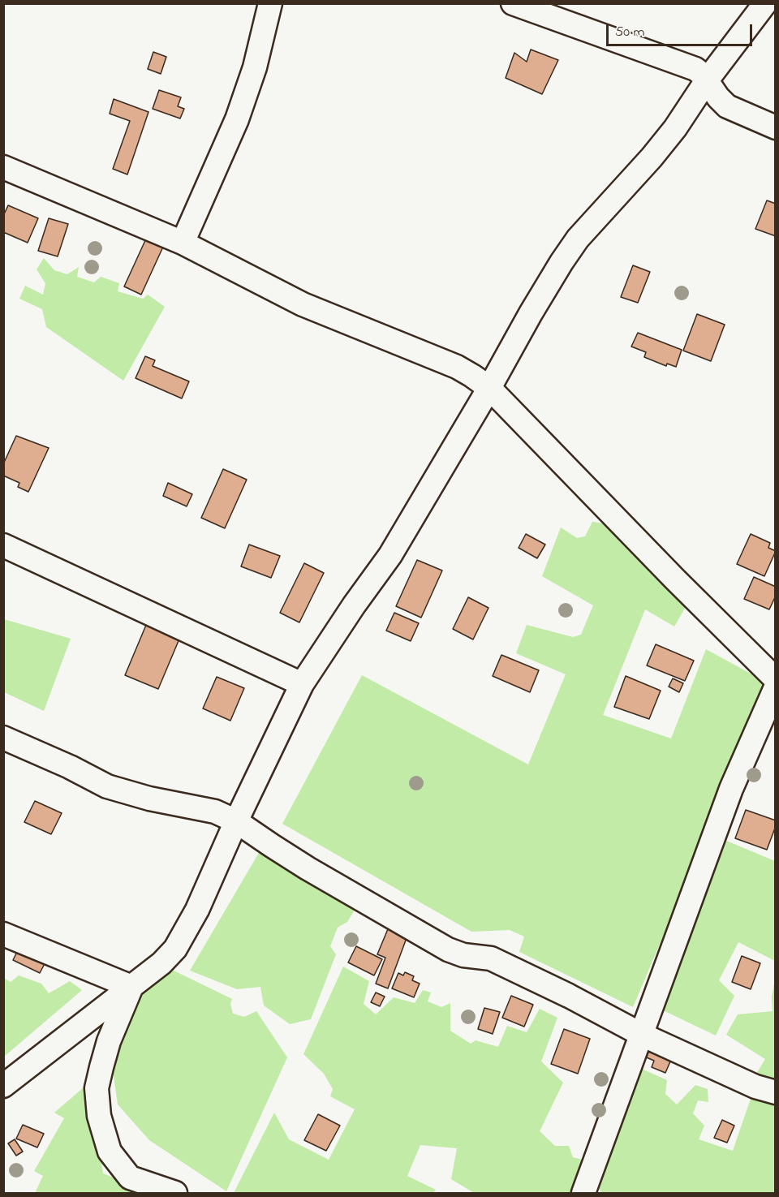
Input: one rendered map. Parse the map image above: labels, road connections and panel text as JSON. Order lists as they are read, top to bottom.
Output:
{
  "scale_bar": "50 m"
}
